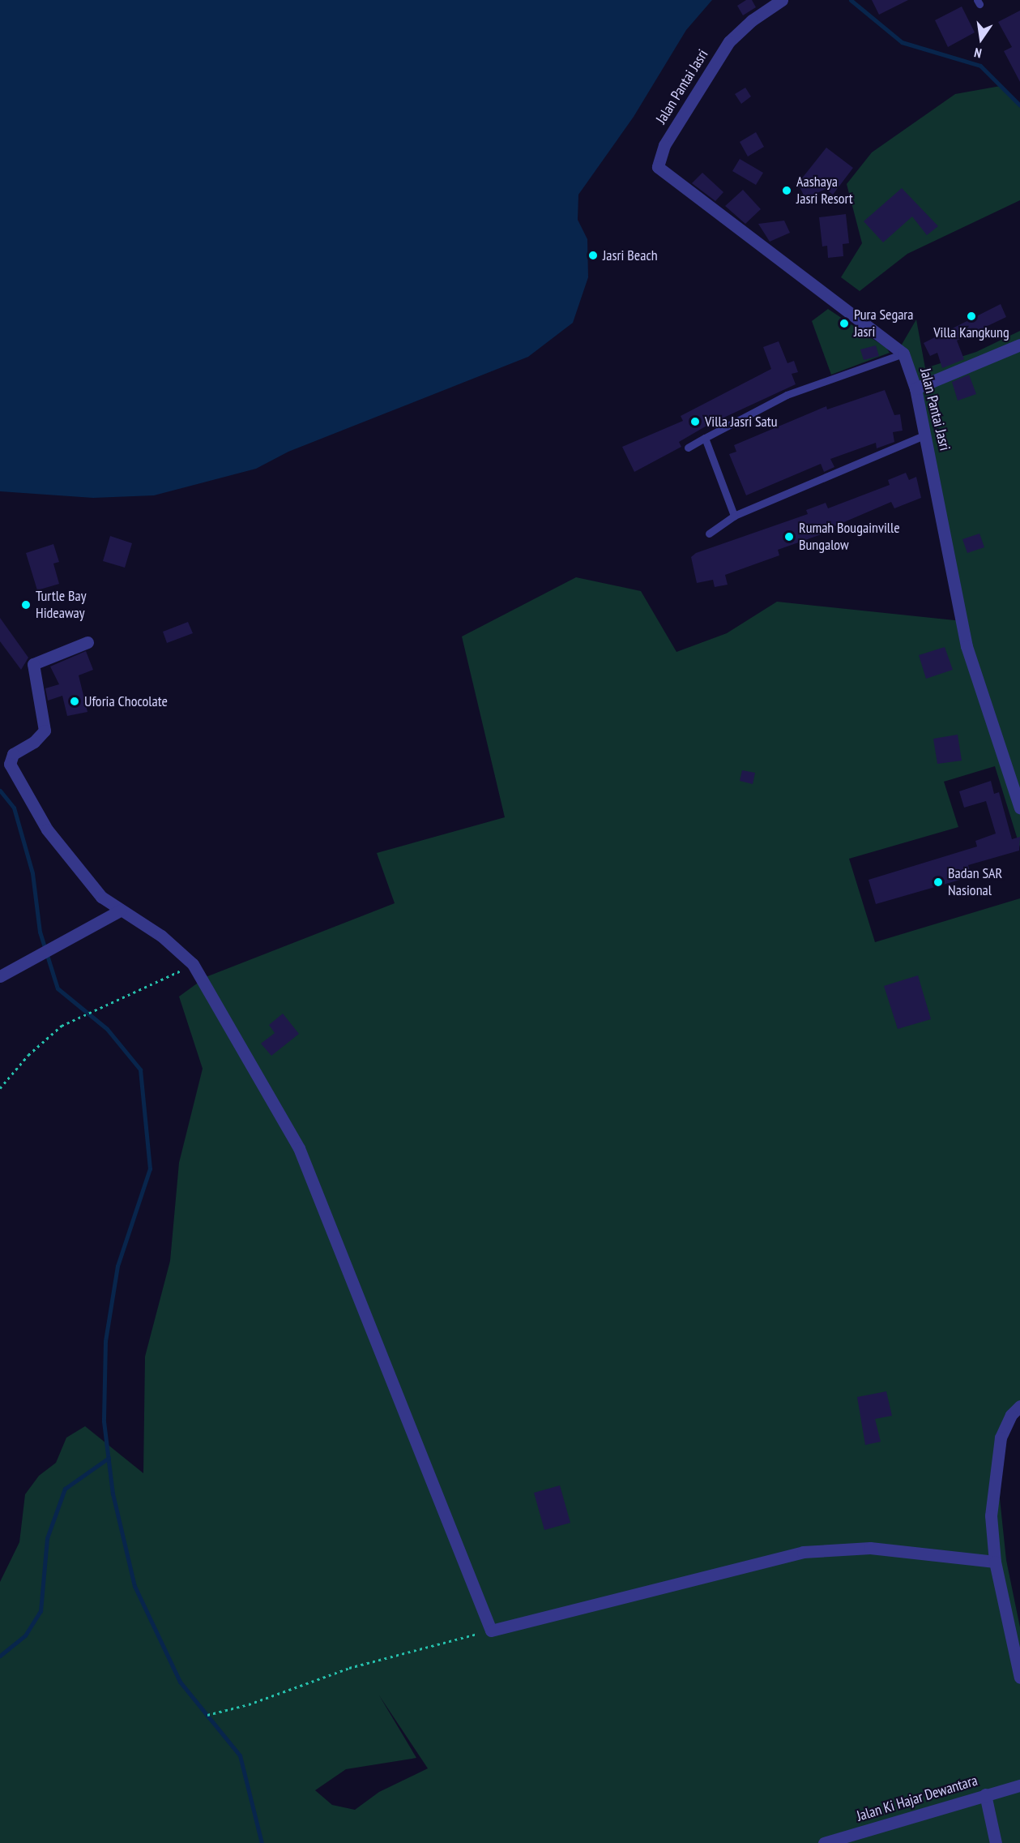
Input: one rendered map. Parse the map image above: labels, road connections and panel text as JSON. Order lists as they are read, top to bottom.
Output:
{
  "streets": {
    "street": ["Jalan Pantai Jasri", "Jalan Ki Hajar Dewantara"]
  },
  "places": [
    "Aashaya Jasri Resort",
    "Jasri Beach",
    "Villa Kangkung",
    "Pura Segara Jasri",
    "Villa Jasri Satu",
    "Rumah Bougainville Bungalow",
    "Turtle Bay Hideaway",
    "Uforia Chocolate",
    "Badan SAR Nasional"
  ],
  "north": "bottom"
}
